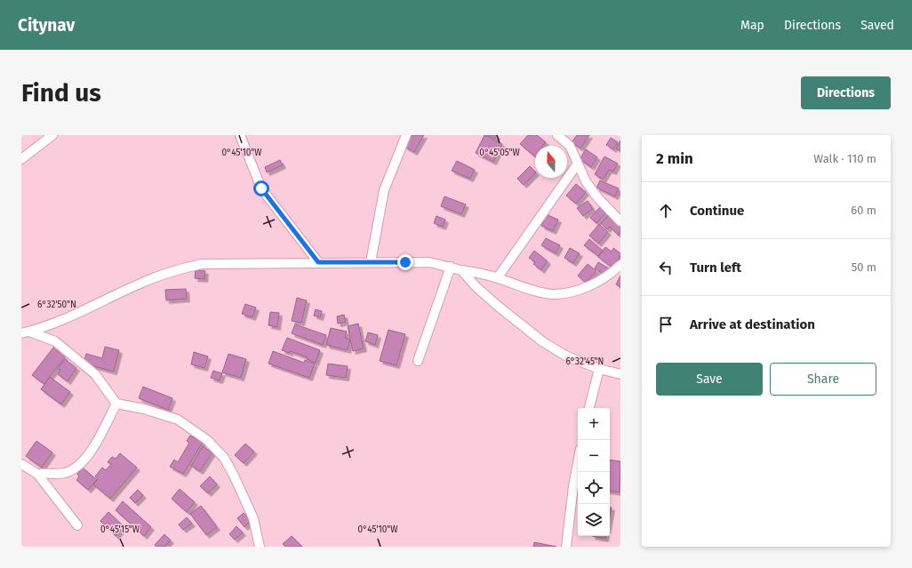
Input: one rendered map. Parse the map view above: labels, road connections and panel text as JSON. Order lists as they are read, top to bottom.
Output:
{
  "north": "top",
  "page": {
    "header": "Citynav",
    "nav": ["Map", "Directions", "Saved"],
    "buttons": [
      "Directions",
      ["Save", "Share"]
    ],
    "title": "Find us",
    "heading": ["2 min", "Walk · 110 m"],
    "list": [
      ["Continue", "60 m"],
      ["Turn left", "50 m"],
      "Arrive at destination"
    ],
    "map_buttons": ["+", "−"]
  },
  "coordinates": [
    "0°45'10\"W",
    "0°45'05\"W",
    "6°32'50\"N",
    "6°32'45\"N",
    "0°45'15\"W"
  ]
}
